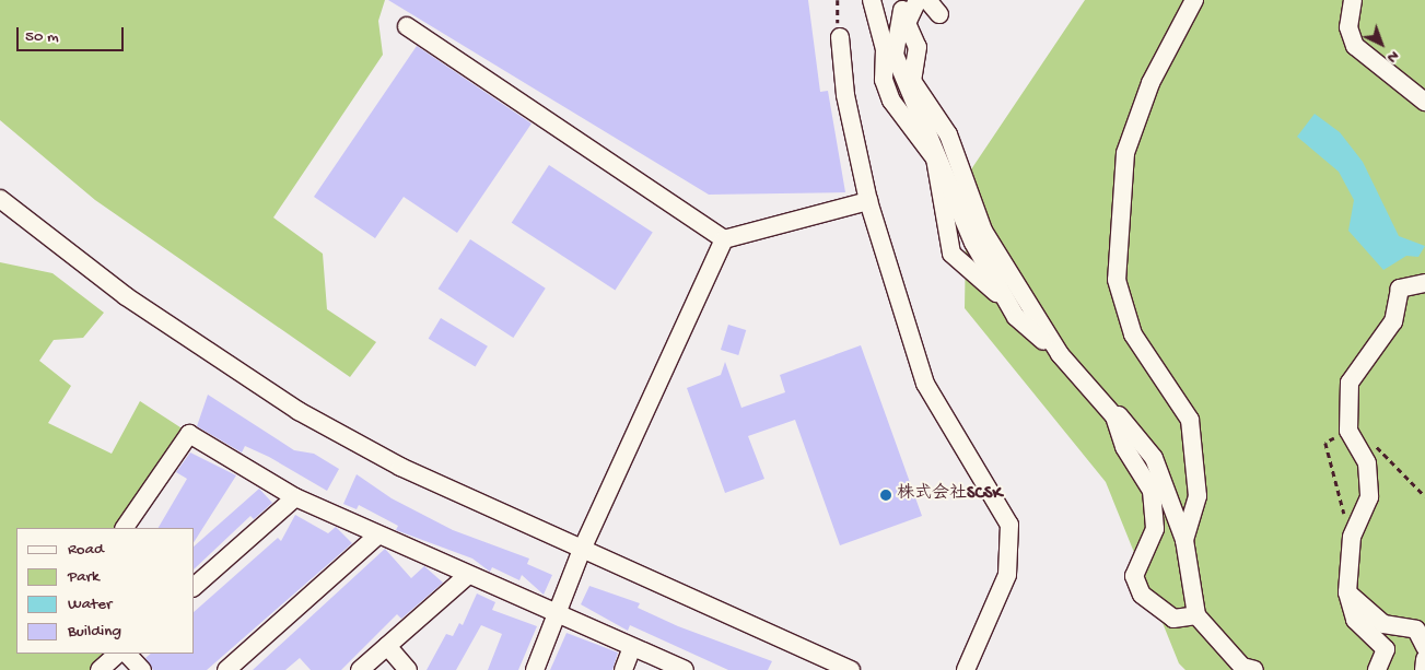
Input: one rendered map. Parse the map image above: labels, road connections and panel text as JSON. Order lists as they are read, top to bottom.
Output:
{
  "places": ["株式会社SCSK"],
  "legend": [
    "Road",
    "Park",
    "Water",
    "Building"
  ],
  "scale_bar": "50 m",
  "north": "bottom right"
}
